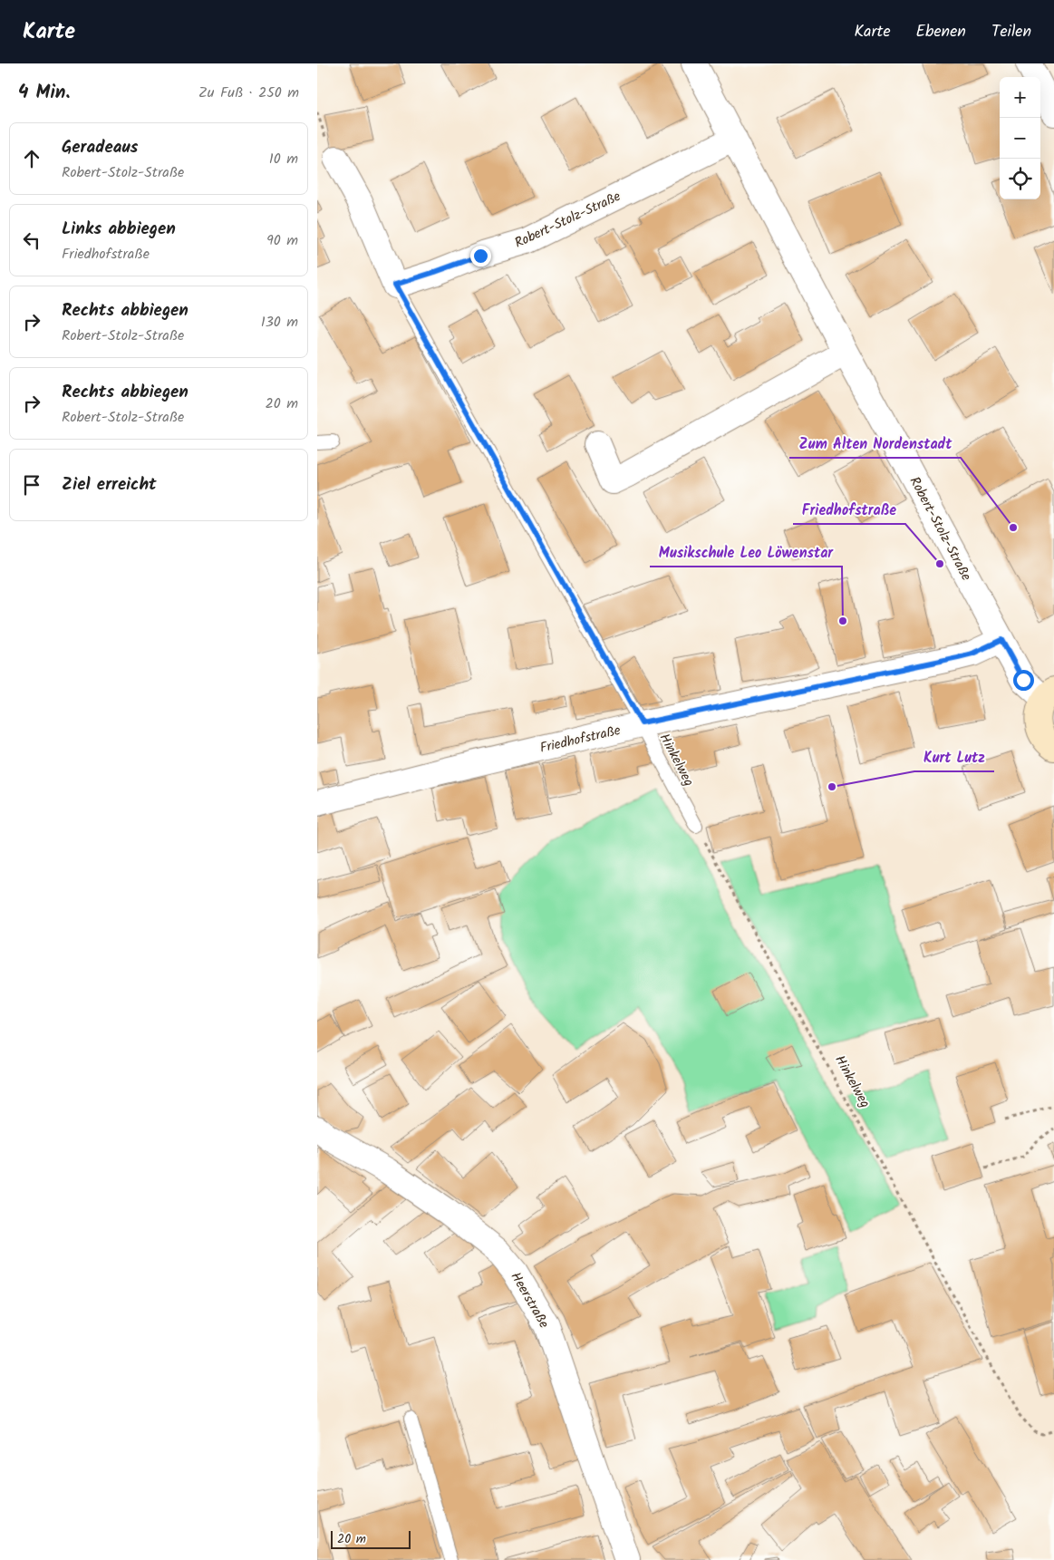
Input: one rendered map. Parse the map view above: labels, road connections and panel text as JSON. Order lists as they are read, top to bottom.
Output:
{
  "streets": {
    "street": ["Robert-Stolz-Straße", "Friedhofstraße", "Heerstraße"],
    "lane": ["Hinkelweg"]
  },
  "crossings": [
    ["Robert-Stolz-Straße", "Friedhofstraße"],
    ["Friedhofstraße", "Hinkelweg"]
  ],
  "places": [
    "Zum Alten Nordenstadt",
    "Friedhofstraße",
    "Musikschule Leo Löwenstar",
    "Kurt Lutz"
  ],
  "scale_bar": "20 m",
  "page": {
    "header": "Karte",
    "nav": ["Karte", "Ebenen", "Teilen"],
    "heading": ["4 Min.", "Zu Fuß · 250 m"],
    "map_buttons": ["+", "−"],
    "list": [
      ["Geradeaus", "Robert-Stolz-Straße", "10 m"],
      ["Links abbiegen", "Friedhofstraße", "90 m"],
      ["Rechts abbiegen", "Robert-Stolz-Straße", "130 m"],
      ["Rechts abbiegen", "Robert-Stolz-Straße", "20 m"],
      "Ziel erreicht"
    ],
    "scale": "20 m"
  }
}
